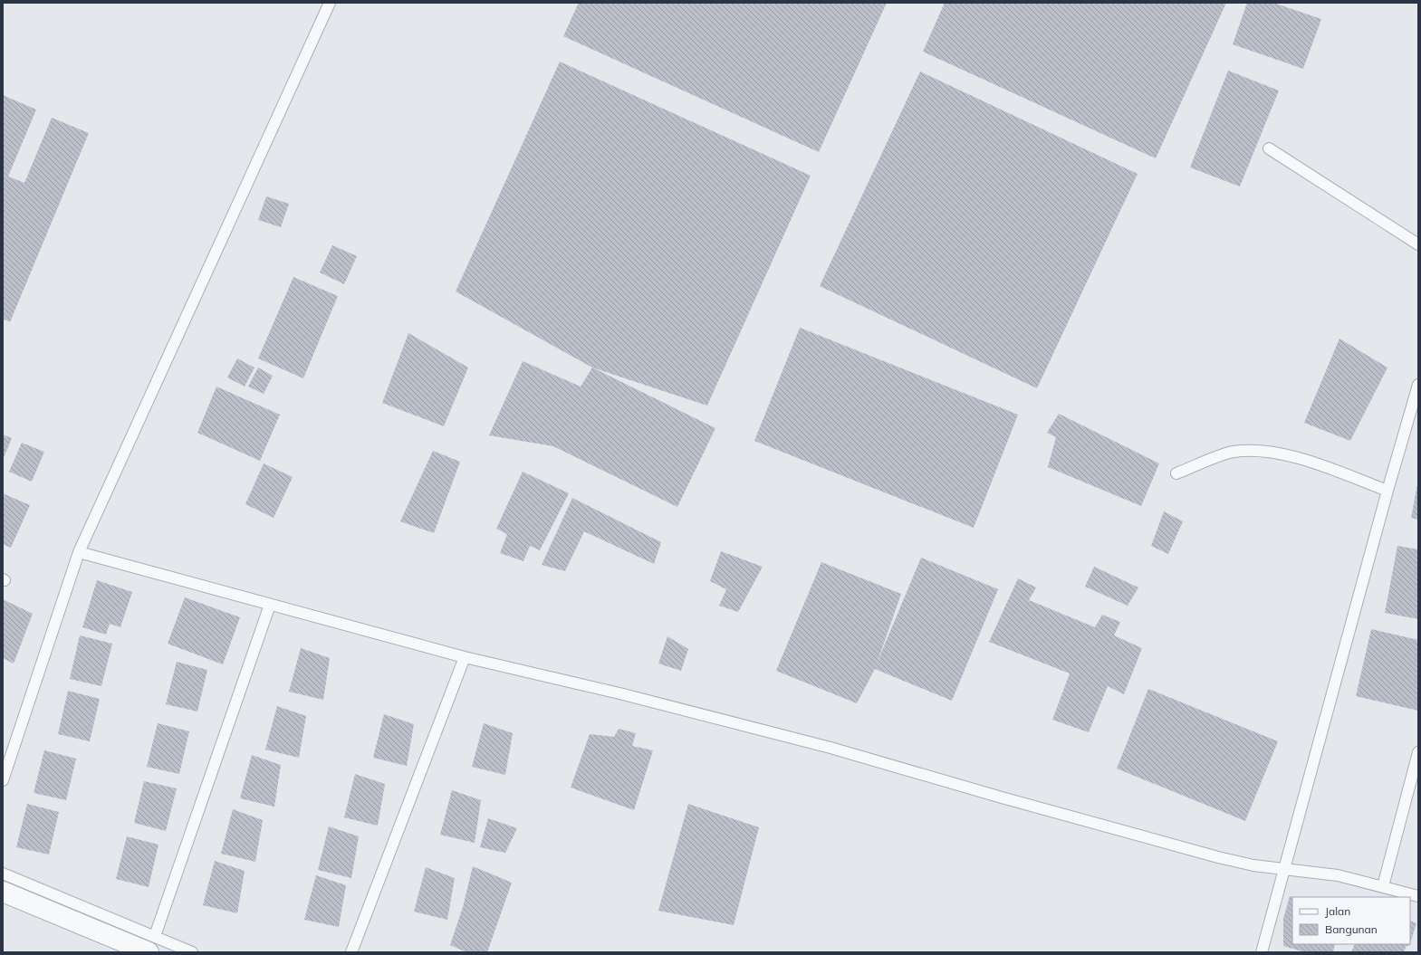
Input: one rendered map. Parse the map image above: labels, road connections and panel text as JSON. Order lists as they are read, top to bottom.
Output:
{
  "legend": ["Jalan", "Bangunan"]
}
